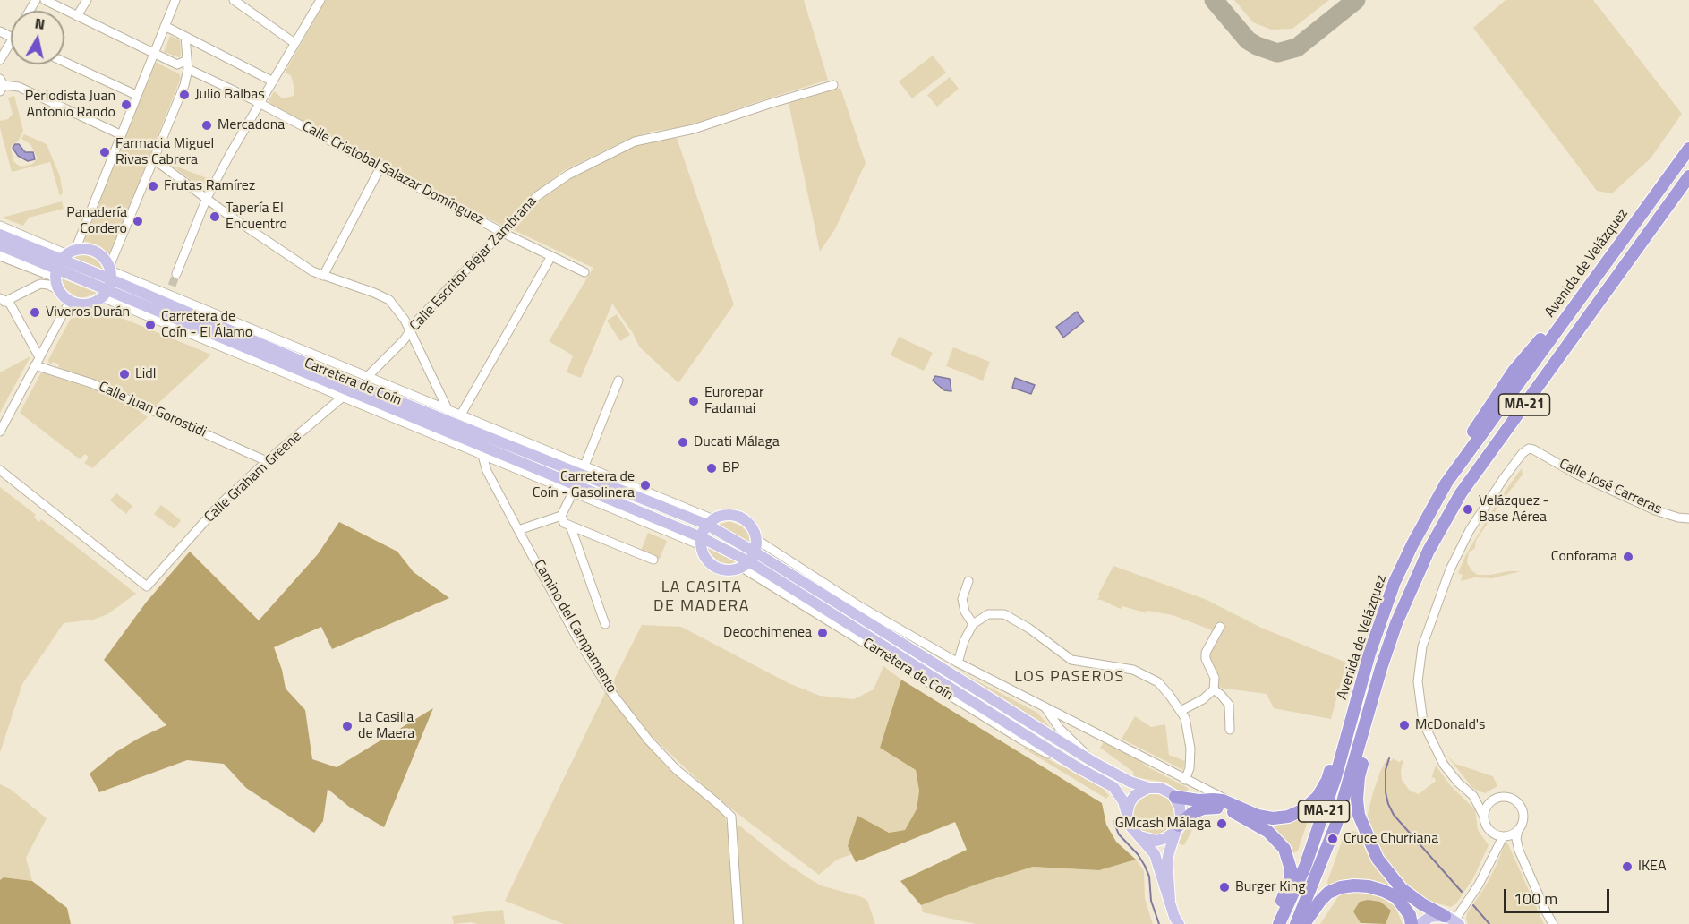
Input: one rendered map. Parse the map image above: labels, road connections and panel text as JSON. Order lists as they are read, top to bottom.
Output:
{
  "streets": {
    "highway": ["Avenida de Velázquez", "MA-21"],
    "main road": ["Carretera de Coín"],
    "street": [
      "Calle Cristobal Salazar Domínguez",
      "Calle Escritor Béjar Zambrana",
      "Calle Juan Gorostidi",
      "Calle Graham Greene",
      "Calle José Carreras",
      "Camino del Campamento"
    ]
  },
  "crossings": [
    ["Calle Cristobal Salazar Domínguez", "Calle Escritor Béjar Zambrana"],
    ["Calle Escritor Béjar Zambrana", "Carretera de Coín"],
    ["Carretera de Coín", "Calle Graham Greene"],
    ["Carretera de Coín", "Camino del Campamento"],
    ["Calle Juan Gorostidi", "Calle Graham Greene"]
  ],
  "districts": ["LA CASITA DE MADERA", "LOS PASEROS"],
  "places": [
    "Julio Balbas",
    "Periodista Juan Antonio Rando",
    "Mercadona",
    "Farmacia Miguel Rivas Cabrera",
    "Frutas Ramírez",
    "Tapería El Encuentro",
    "Panadería Cordero",
    "Viveros Durán",
    "Carretera de Coín - El Álamo",
    "Lidl",
    "Eurorepar Fadamai",
    "Ducati Málaga",
    "BP",
    "Carretera de Coín - Gasolinera",
    "Velázquez - Base Aérea",
    "Conforama",
    "Decochimenea",
    "McDonald's",
    "La Casilla de Maera",
    "GMcash Málaga",
    "Cruce Churriana",
    "IKEA",
    "Burger King"
  ],
  "scale_bar": "100 m",
  "north": "top"
}
